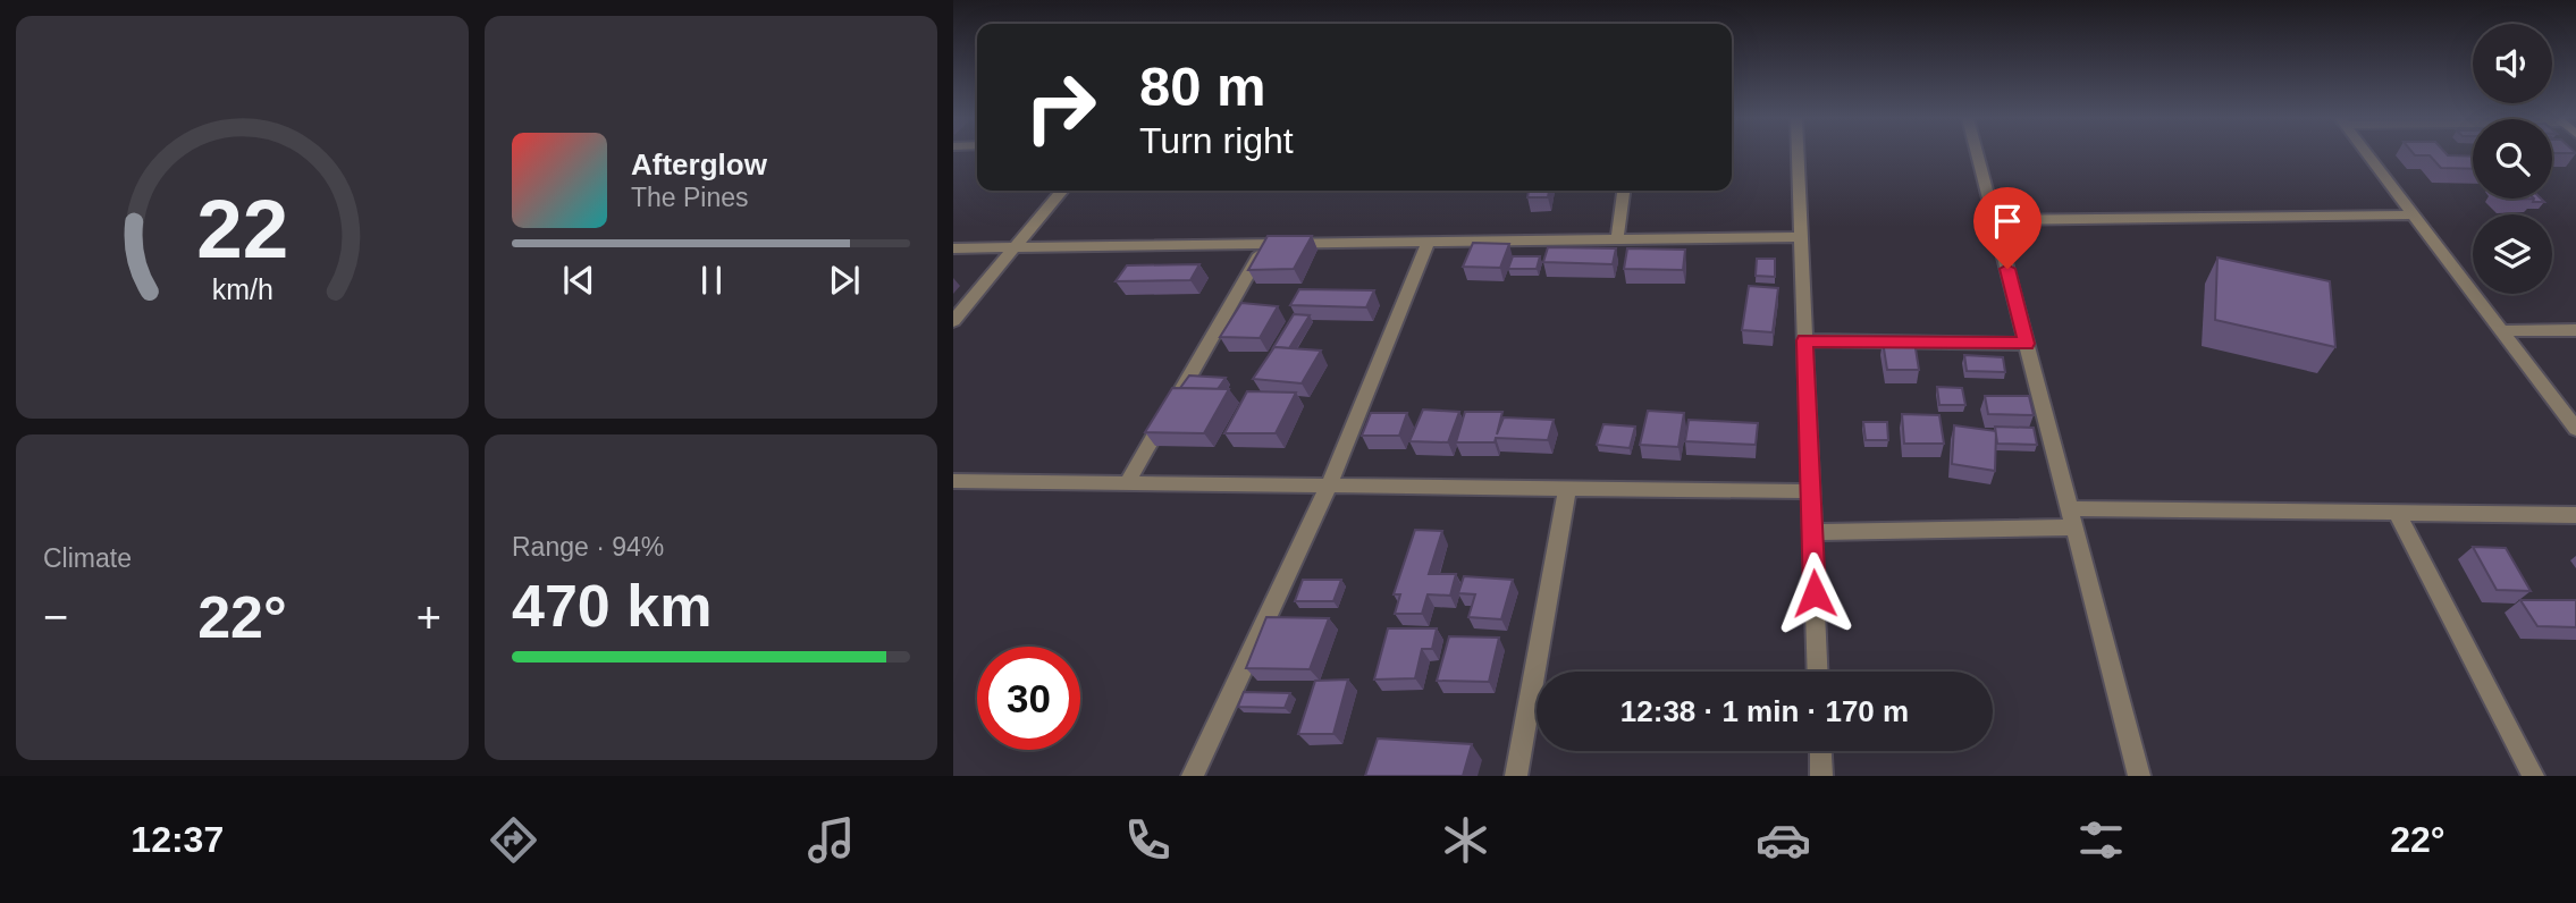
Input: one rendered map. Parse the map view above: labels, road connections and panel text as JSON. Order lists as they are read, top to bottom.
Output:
{
  "page": {
    "turn": ["80 m", "Turn right"],
    "song": ["Afterglow", "The Pines"],
    "tile": [
      "Climate",
      ["Range · 94%", "470 km"]
    ],
    "heat": ["−", "22°", "+"],
    "limit": "30",
    "trip": "12:38 · 1 min · 170 m",
    "tabs": ["12:37", "22°"],
    "gauge": ["22", "km/h"]
  }
}
